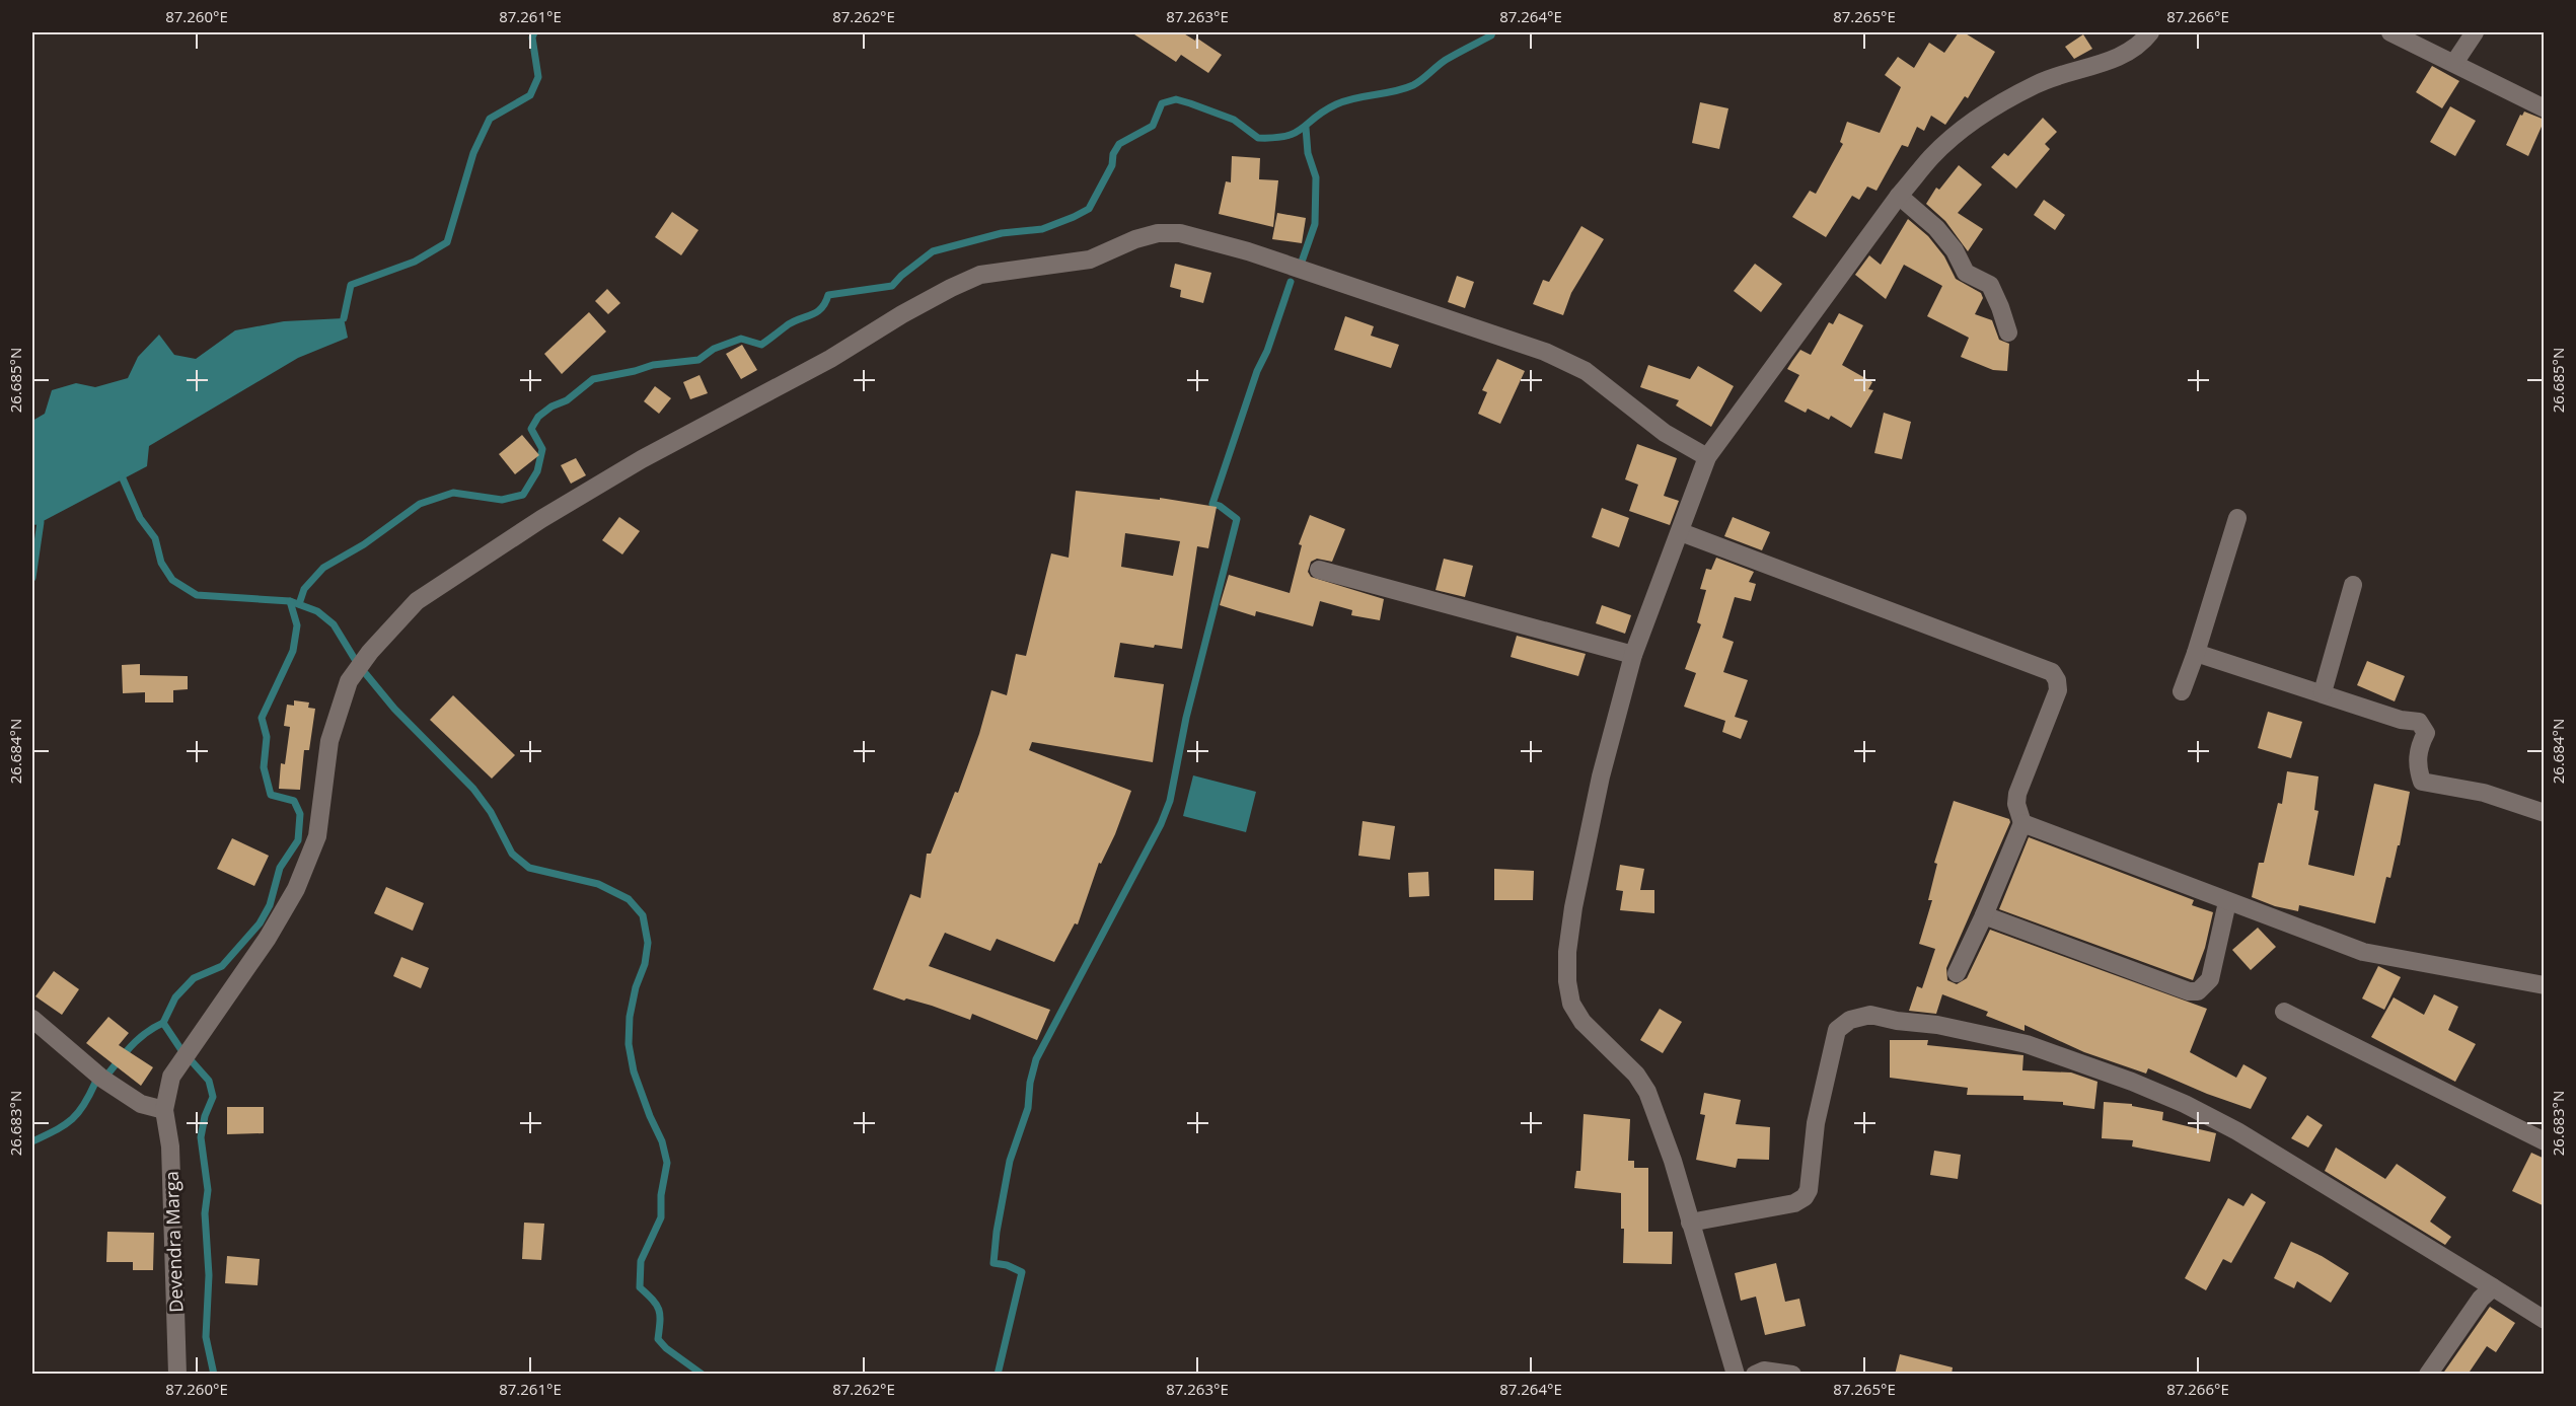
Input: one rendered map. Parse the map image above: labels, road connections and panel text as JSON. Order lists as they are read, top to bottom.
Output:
{
  "streets": {
    "street": ["Devendra Marga"]
  },
  "coordinates": [
    "87.260°E",
    "87.261°E",
    "87.262°E",
    "87.263°E",
    "87.264°E",
    "87.265°E",
    "87.266°E",
    "26.685°N",
    "26.684°N",
    "26.683°N"
  ]
}
